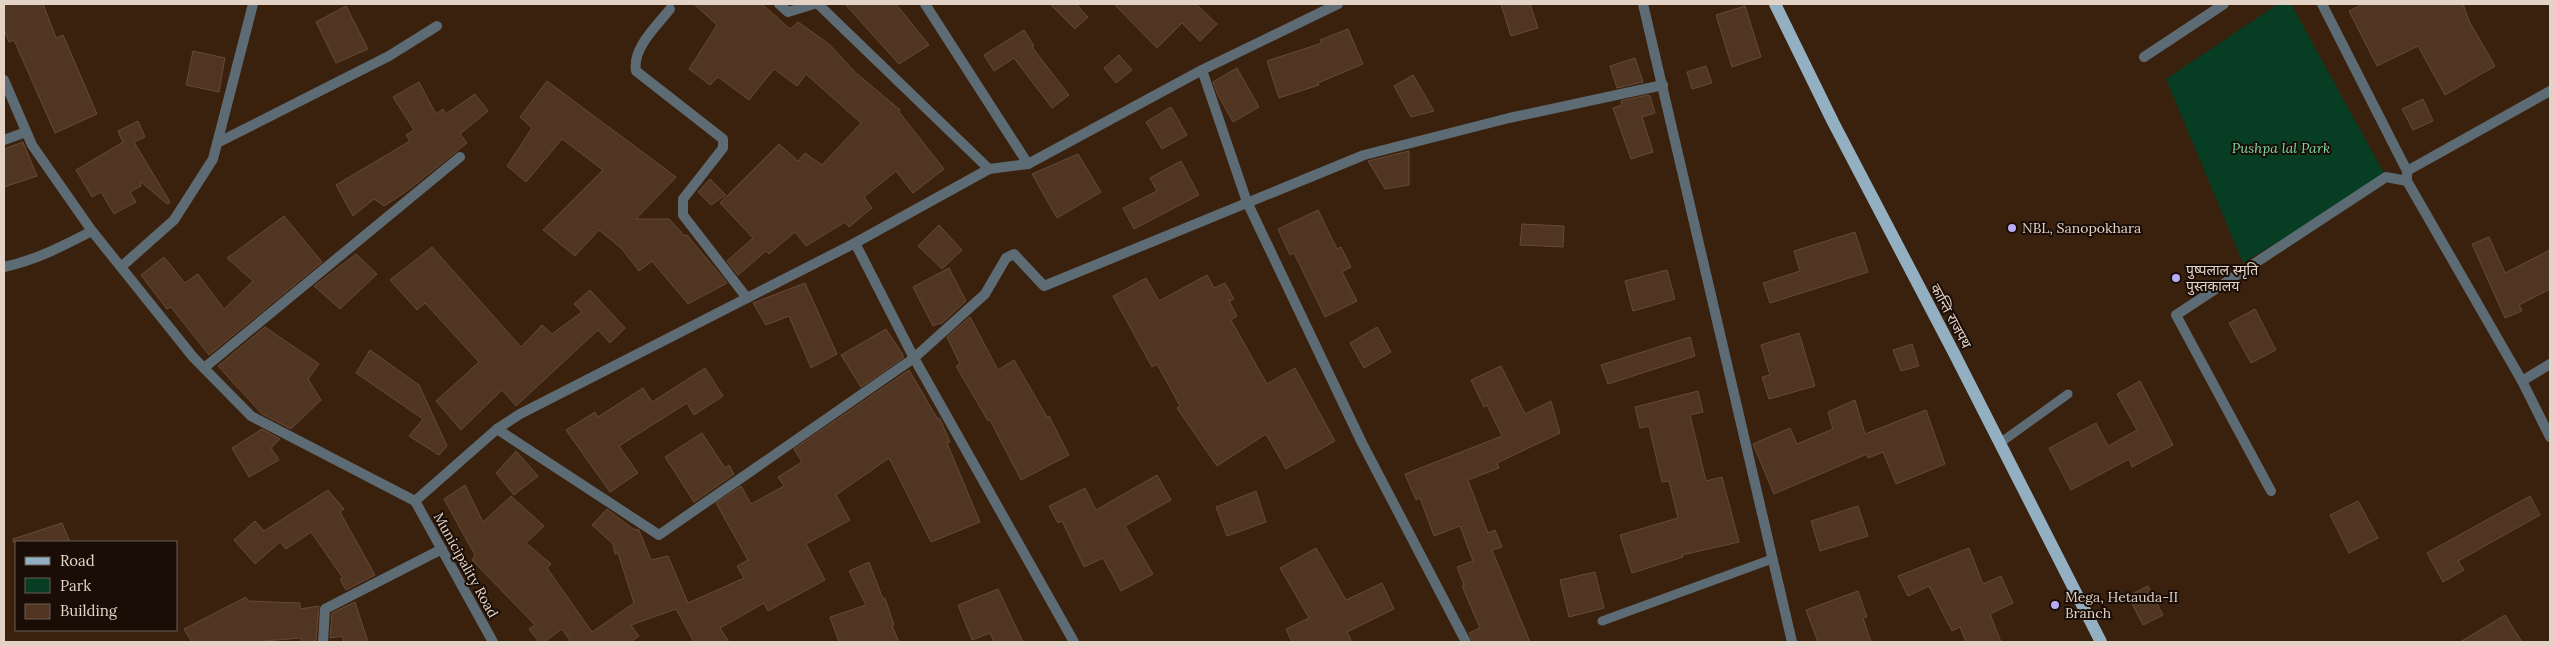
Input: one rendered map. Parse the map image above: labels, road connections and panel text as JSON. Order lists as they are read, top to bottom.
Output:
{
  "streets": {
    "main road": ["कान्ति राजपथ"],
    "street": ["Municipality Road"]
  },
  "parks": ["Pushpa lal Park"],
  "places": ["NBL, Sanopokhara", "पुष्पलाल स्मृति पुस्तकालय", "Mega, Hetauda-II Branch"],
  "legend": ["Road", "Park", "Building"]
}
